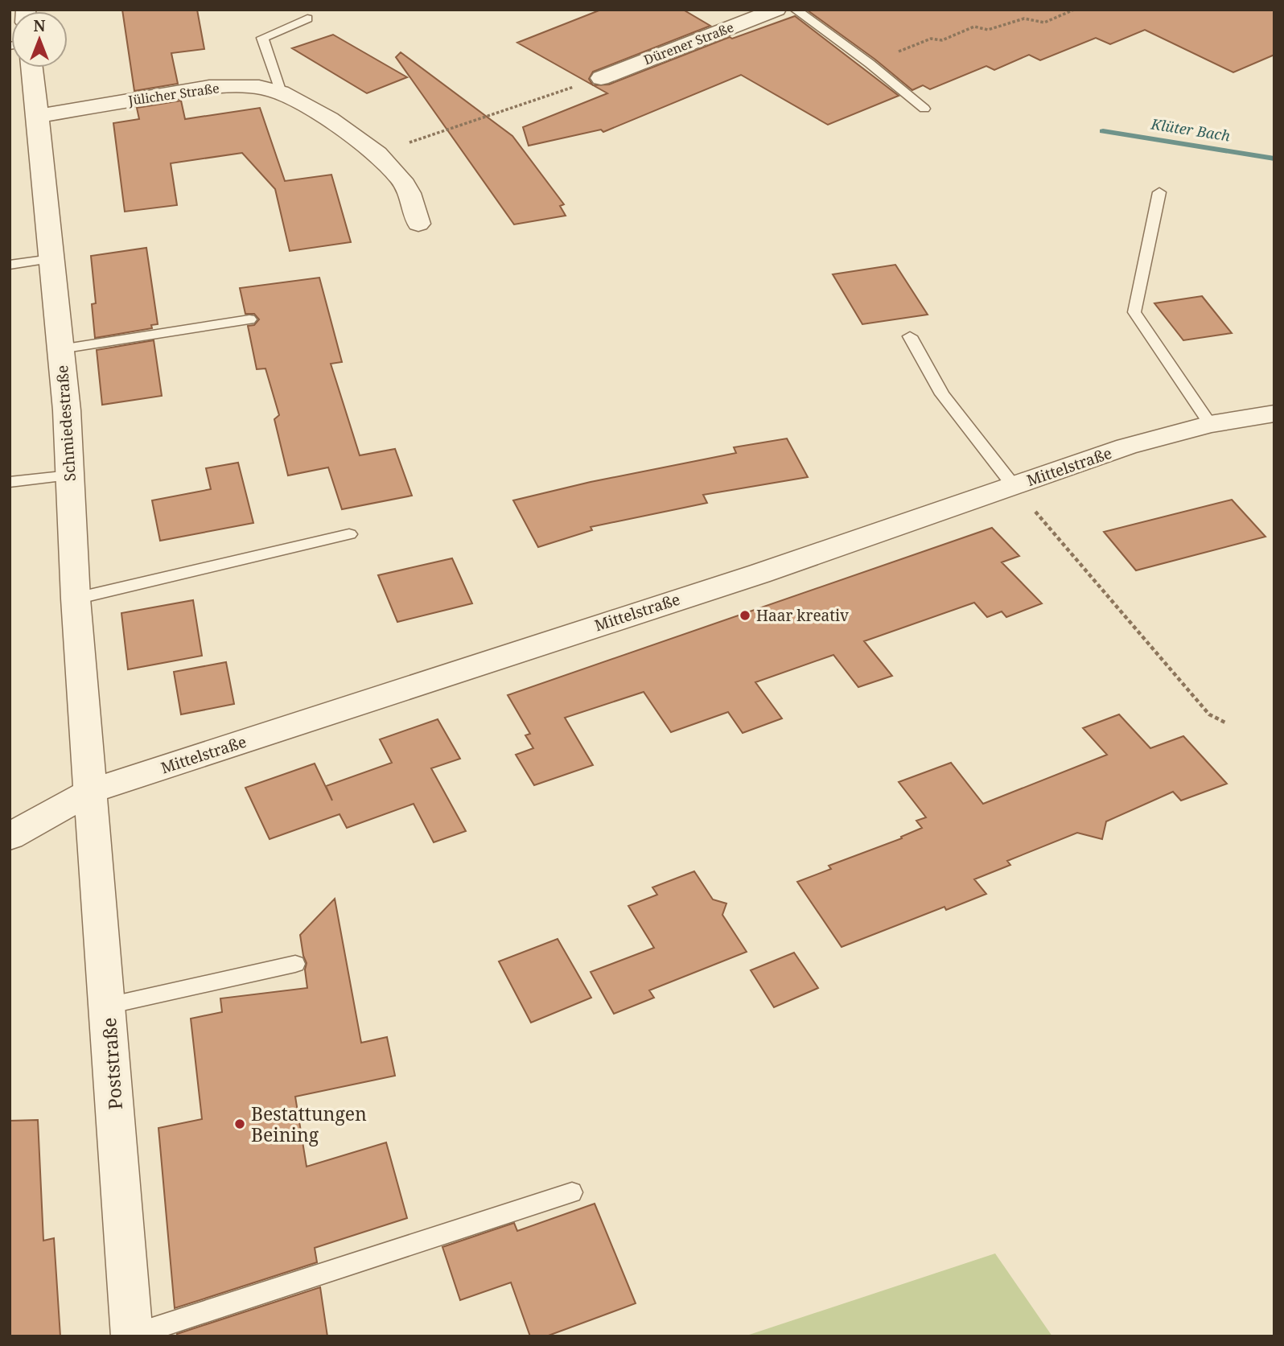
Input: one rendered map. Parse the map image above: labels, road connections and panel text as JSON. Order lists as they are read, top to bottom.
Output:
{
  "streets": {
    "street": [
      "Dürener Straße",
      "Jülicher Straße",
      "Schmiedestraße",
      "Mittelstraße",
      "Poststraße"
    ]
  },
  "crossings": [
    ["Jülicher Straße", "Schmiedestraße"],
    ["Schmiedestraße", "Mittelstraße"],
    ["Schmiedestraße", "Poststraße"],
    ["Mittelstraße", "Poststraße"]
  ],
  "water": ["Klüter Bach"],
  "places": ["Haar kreativ", "Bestattungen Beining"],
  "north": "top"
}
